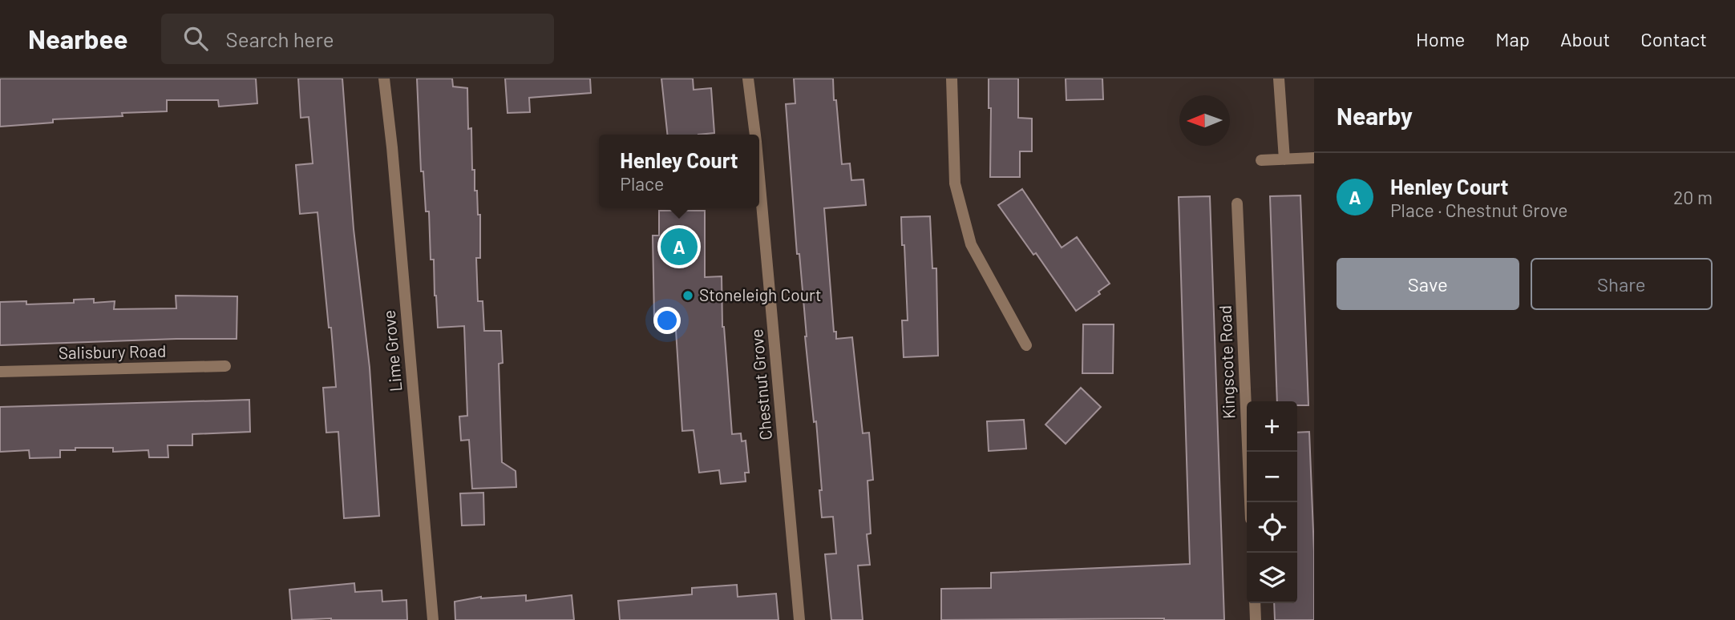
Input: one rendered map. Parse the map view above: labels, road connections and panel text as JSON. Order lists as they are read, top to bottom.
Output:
{
  "streets": {
    "street": [
      "Lime Grove",
      "Salisbury Road",
      "Kingscote Road",
      "Chestnut Grove"
    ]
  },
  "places": ["Stoneleigh Court"],
  "north": "left",
  "page": {
    "header": "Nearbee",
    "search": "Search here",
    "nav": [
      "Home",
      "Map",
      "About",
      "Contact"
    ],
    "heading": "Nearby",
    "popup": ["Henley Court", "Place"],
    "list": [
      {
        "mark": "A",
        "name": "Henley Court",
        "note": "Place · Chestnut Grove",
        "value": "20 m"
      }
    ],
    "pins": "A",
    "buttons": ["Save", "Share"],
    "map_buttons": ["+", "−"]
  }
}
